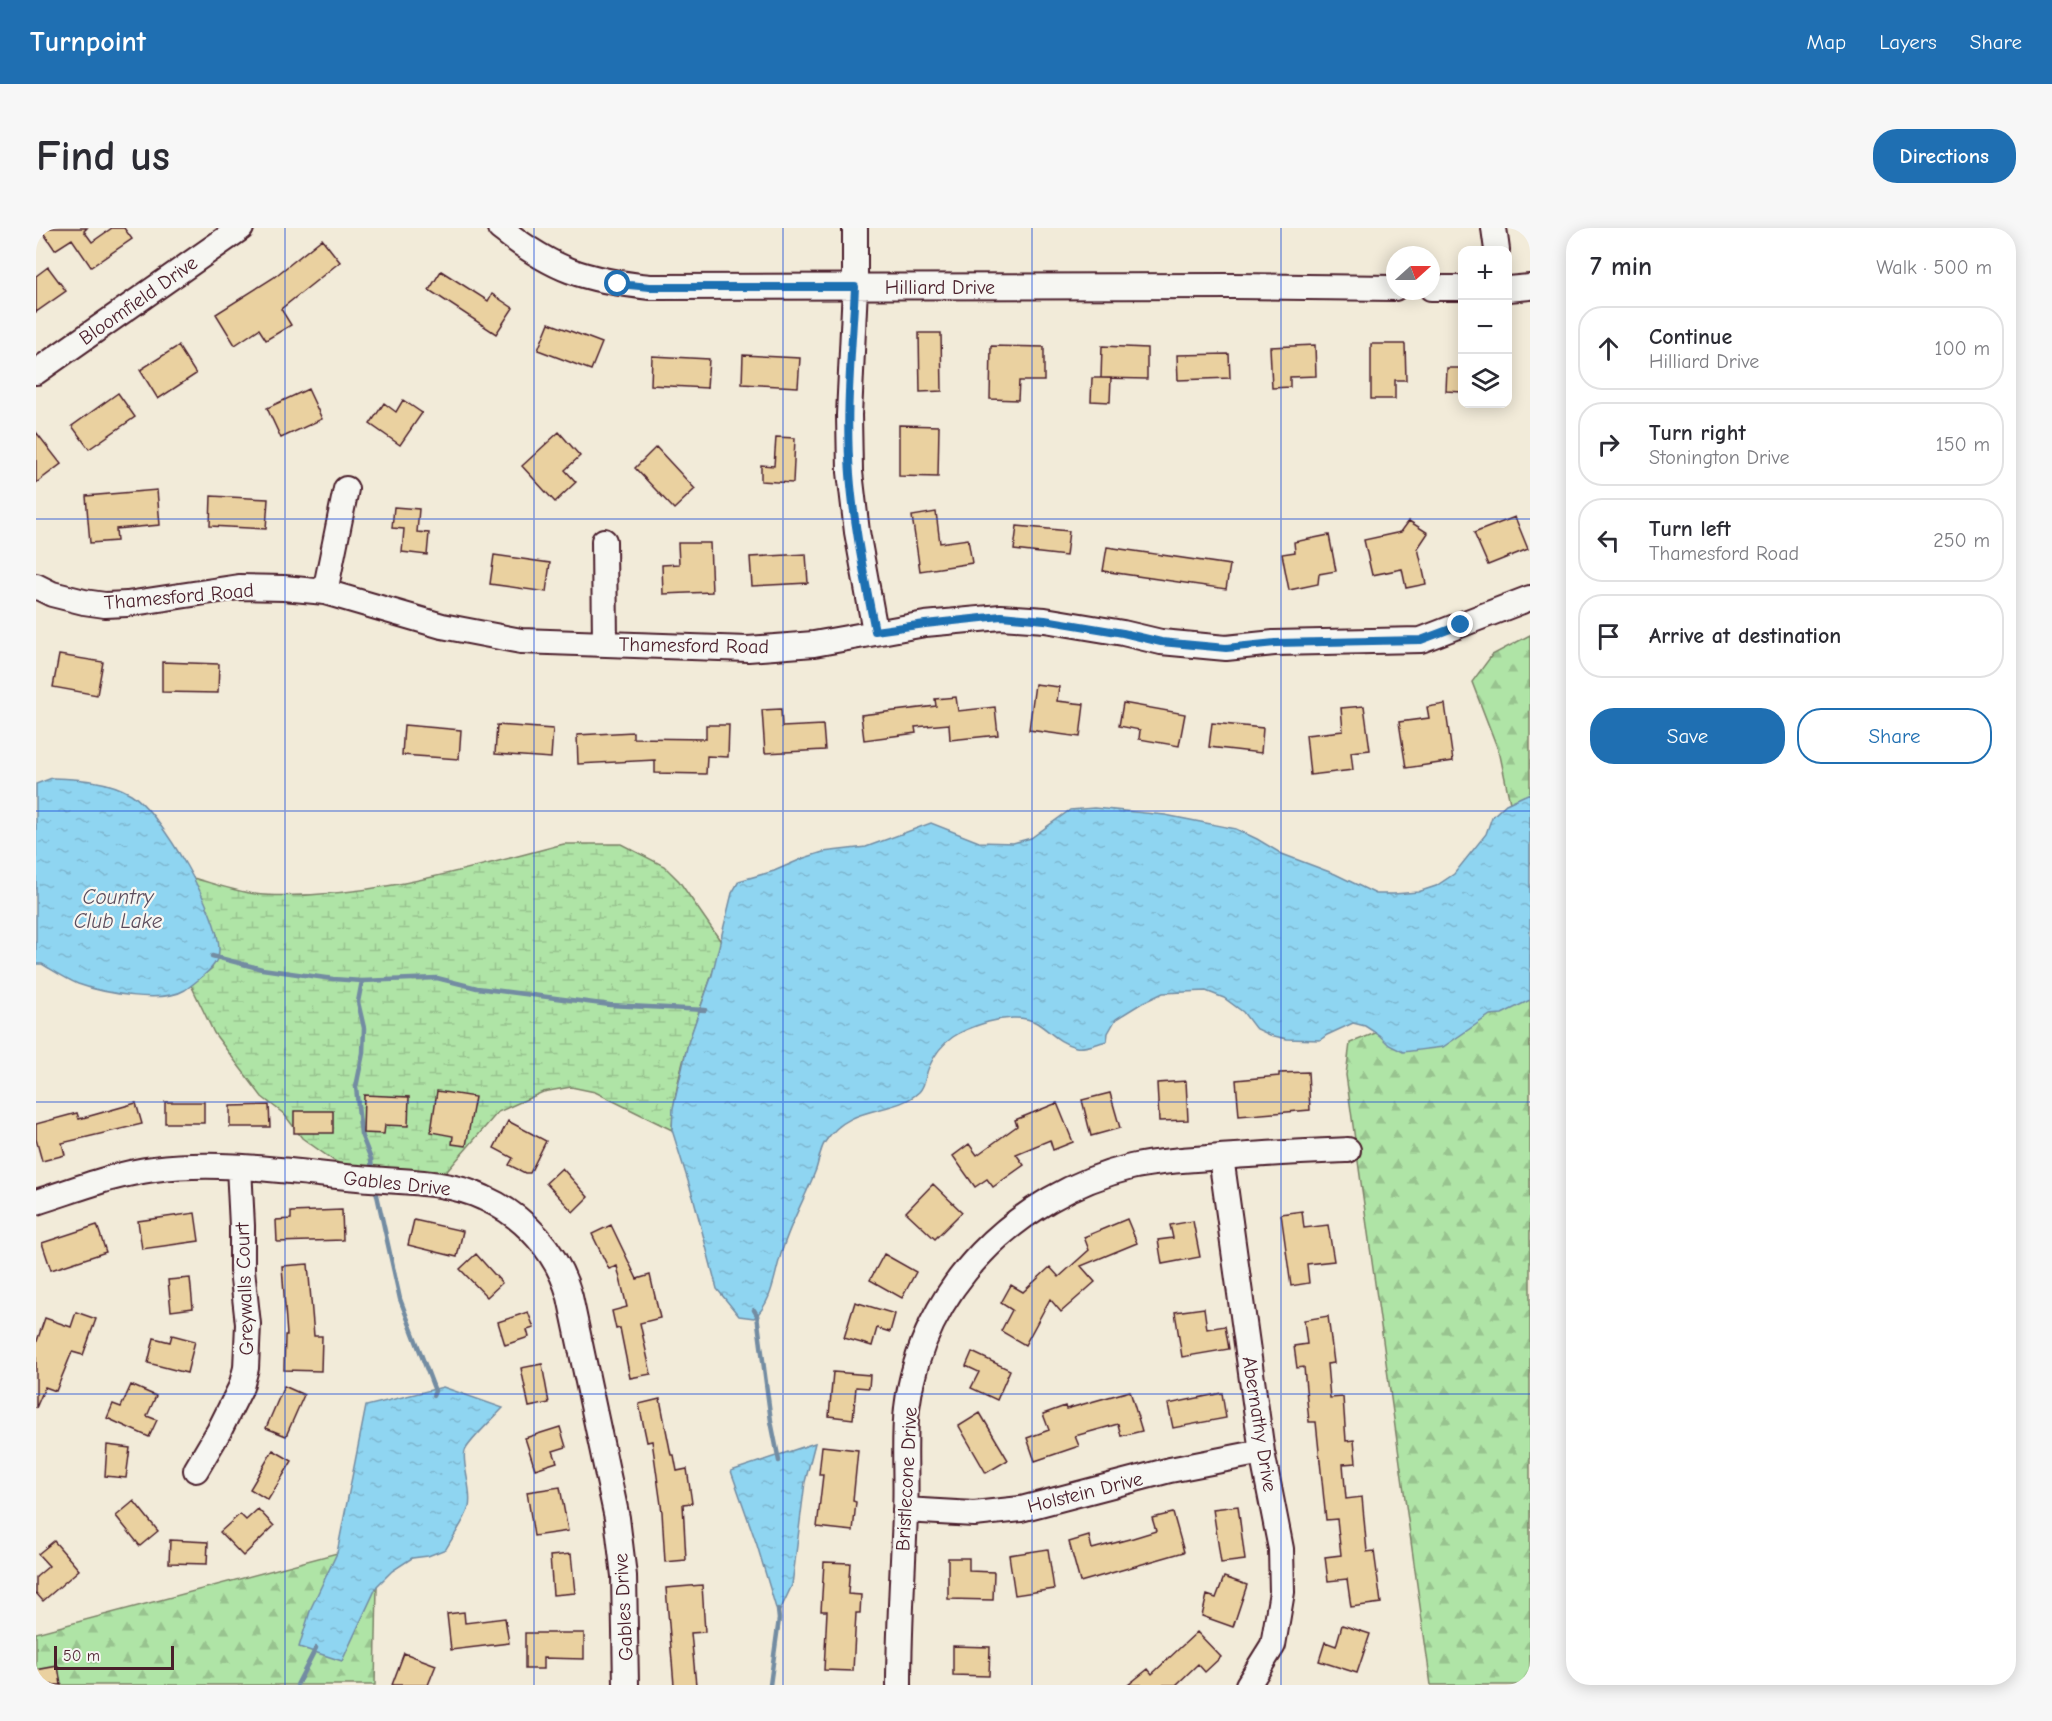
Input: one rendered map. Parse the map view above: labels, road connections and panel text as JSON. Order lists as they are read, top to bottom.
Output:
{
  "streets": {
    "street": [
      "Hilliard Drive",
      "Bloomfield Drive",
      "Thamesford Road",
      "Gables Drive",
      "Greywalls Court",
      "Abernathy Drive",
      "Bristlecone Drive",
      "Holstein Drive"
    ]
  },
  "crossings": [
    ["Gables Drive", "Greywalls Court"],
    ["Abernathy Drive", "Bristlecone Drive"],
    ["Abernathy Drive", "Holstein Drive"],
    ["Bristlecone Drive", "Holstein Drive"]
  ],
  "water": ["Country Club Lake"],
  "scale_bar": "50 m",
  "north": "right",
  "page": {
    "header": "Turnpoint",
    "nav": ["Map", "Layers", "Share"],
    "buttons": [
      "Directions",
      ["Save", "Share"]
    ],
    "title": "Find us",
    "heading": ["7 min", "Walk · 500 m"],
    "map_buttons": ["+", "−"],
    "list": [
      ["Continue", "Hilliard Drive", "100 m"],
      ["Turn right", "Stonington Drive", "150 m"],
      ["Turn left", "Thamesford Road", "250 m"],
      "Arrive at destination"
    ],
    "scale": "50 m"
  }
}
